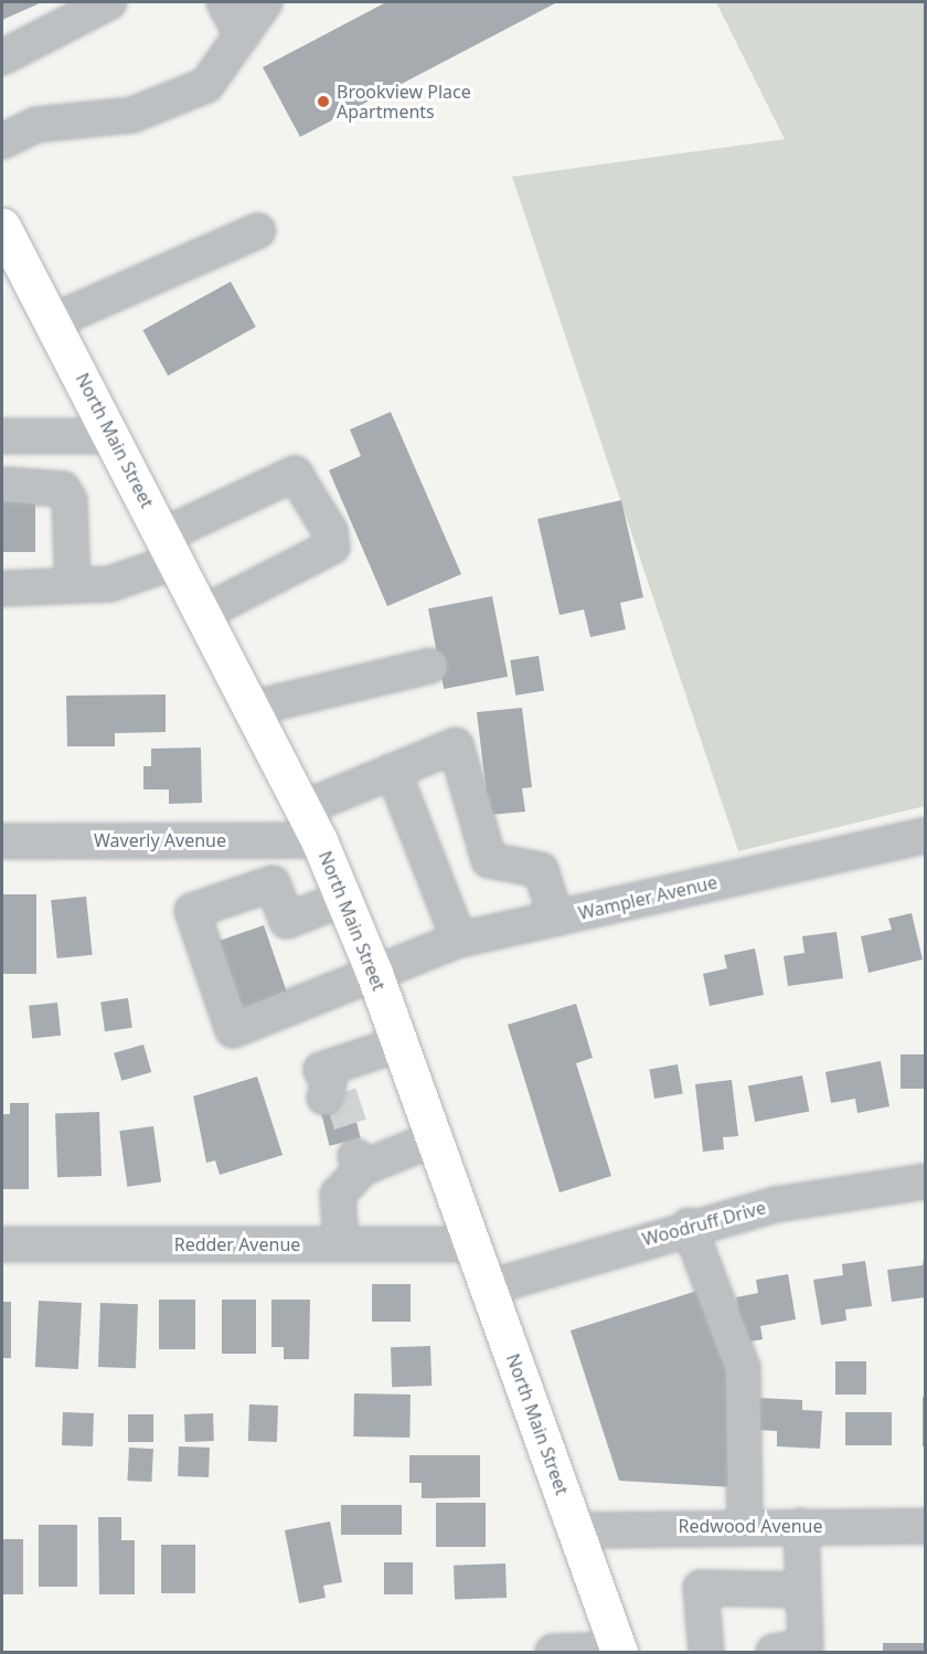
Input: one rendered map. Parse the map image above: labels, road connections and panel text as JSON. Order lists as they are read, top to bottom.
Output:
{
  "streets": {
    "main road": ["North Main Street"],
    "street": [
      "Waverly Avenue",
      "Wampler Avenue",
      "Woodruff Drive",
      "Redder Avenue",
      "Redwood Avenue"
    ]
  },
  "crossings": [
    ["North Main Street", "Waverly Avenue"],
    ["North Main Street", "Wampler Avenue"],
    ["North Main Street", "Woodruff Drive"],
    ["North Main Street", "Redder Avenue"],
    ["North Main Street", "Redwood Avenue"]
  ],
  "places": ["Brookview Place Apartments"]
}
